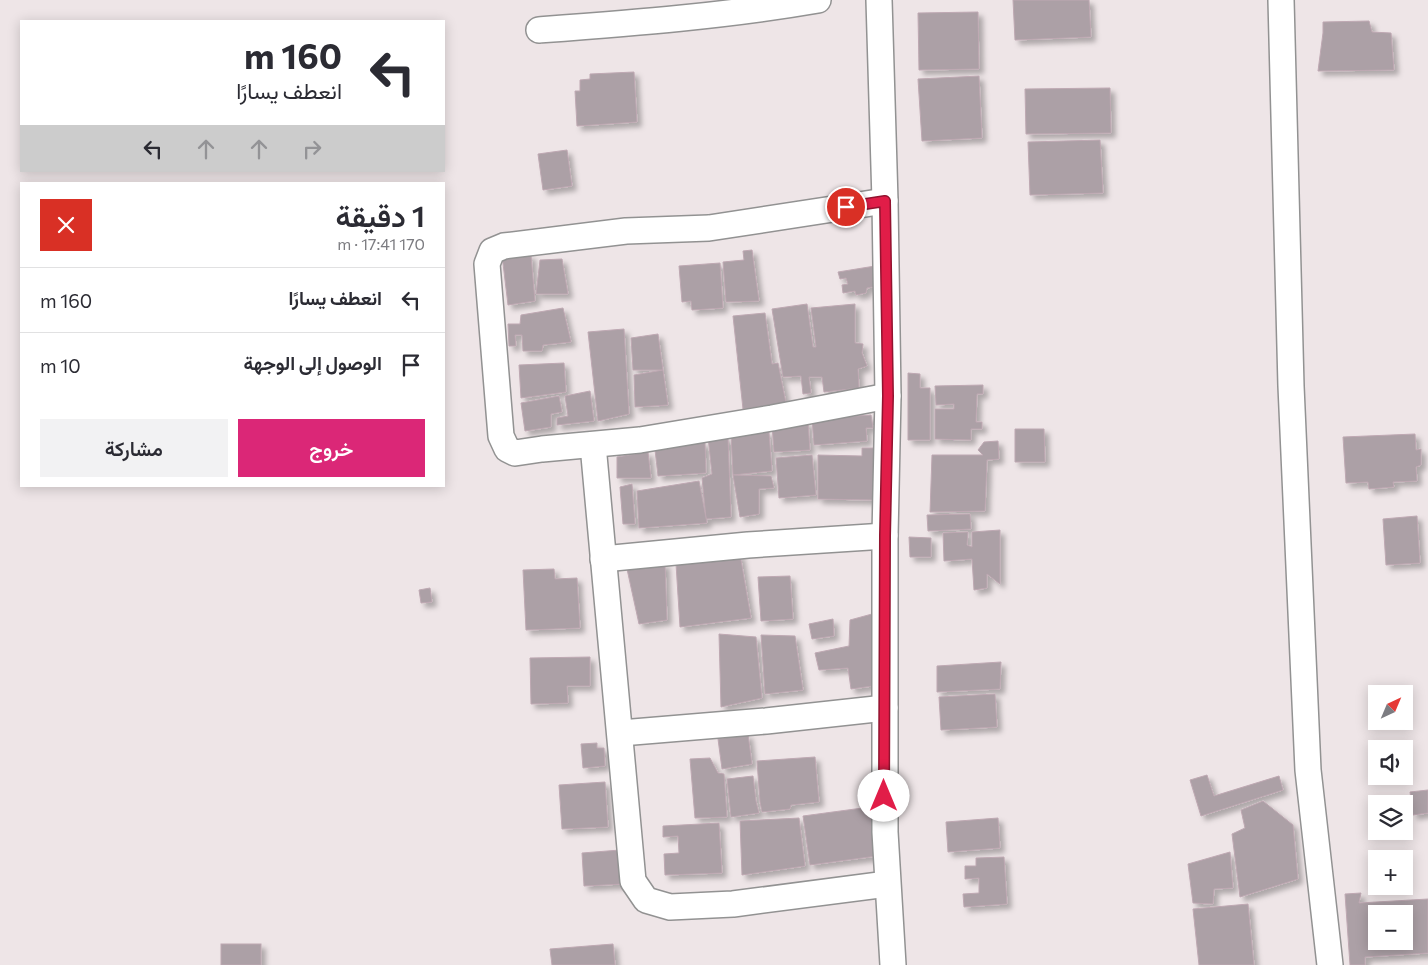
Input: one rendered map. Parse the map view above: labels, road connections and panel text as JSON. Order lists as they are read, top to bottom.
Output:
{
  "north": "top right",
  "page": {
    "turn": ["160 m", "انعطف يسارًا"],
    "heading": ["1 دقيقة", "170 m · 17:41"],
    "list": [
      {
        "name": "انعطف يسارًا",
        "value": "160 m"
      },
      {
        "name": "الوصول إلى الوجهة",
        "value": "10 m"
      }
    ],
    "buttons": ["خروج", "مشاركة"],
    "map_buttons": ["+", "−"]
  }
}
